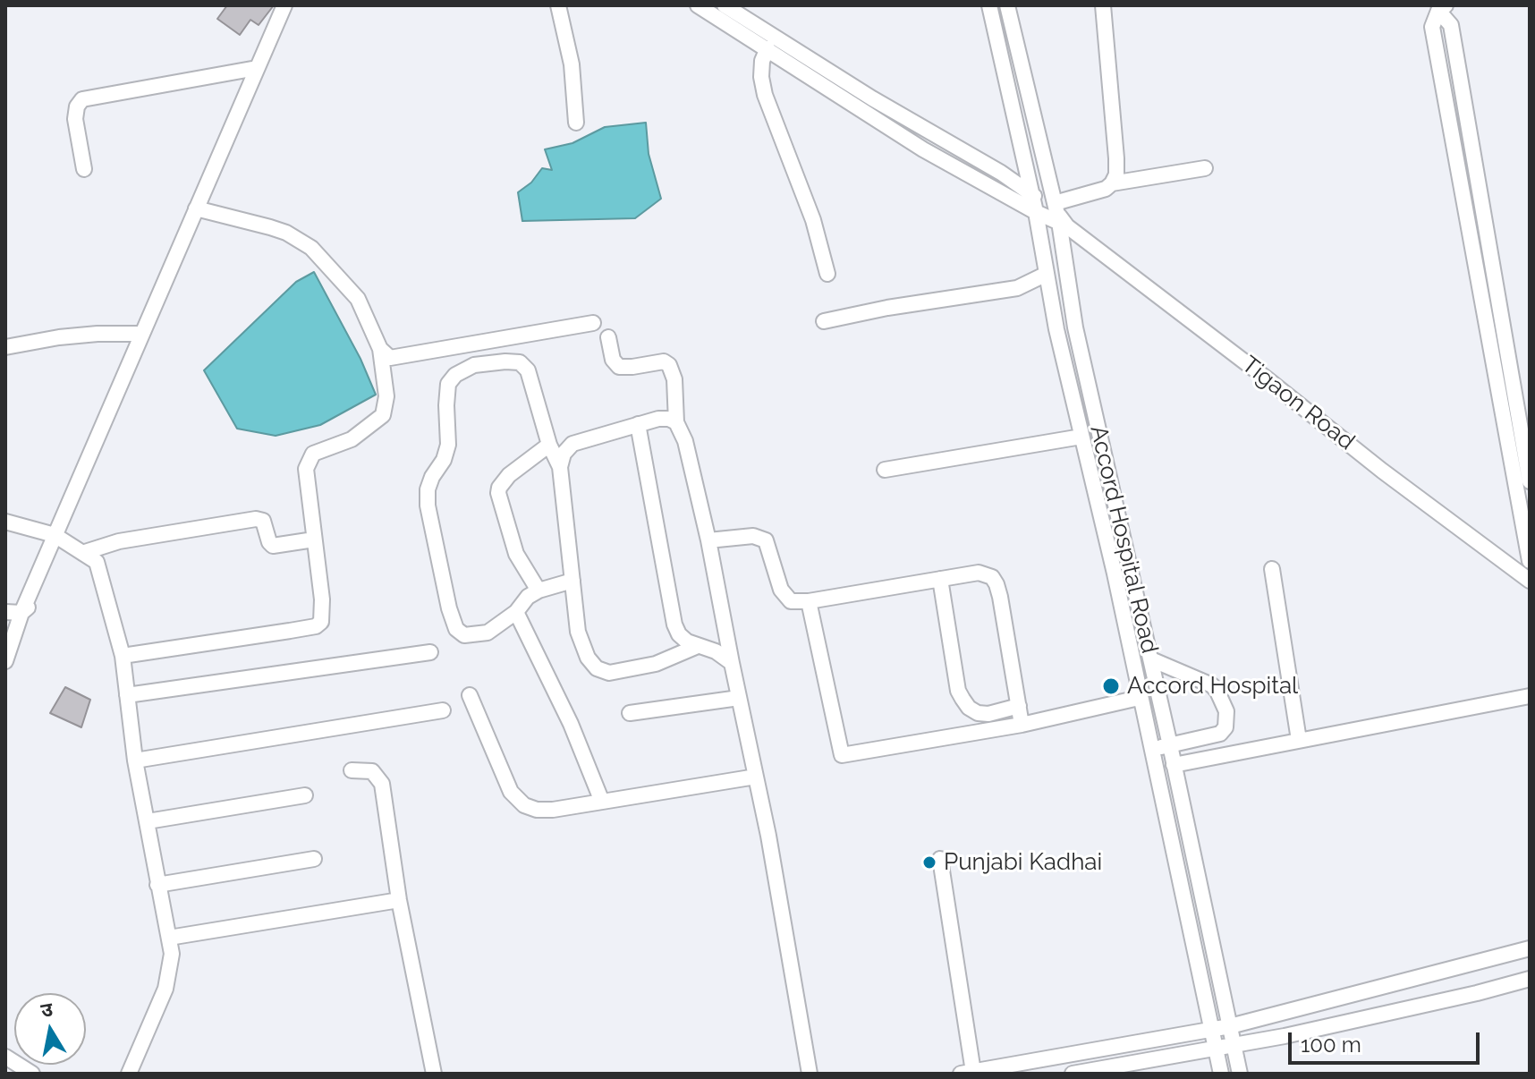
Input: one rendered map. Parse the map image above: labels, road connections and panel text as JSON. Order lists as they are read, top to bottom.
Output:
{
  "streets": {
    "street": ["Tigaon Road", "Accord Hospital Road"]
  },
  "crossings": [
    ["Tigaon Road", "Accord Hospital Road"]
  ],
  "places": ["Accord Hospital", "Punjabi Kadhai"],
  "scale_bar": "100 m",
  "north": "top"
}
